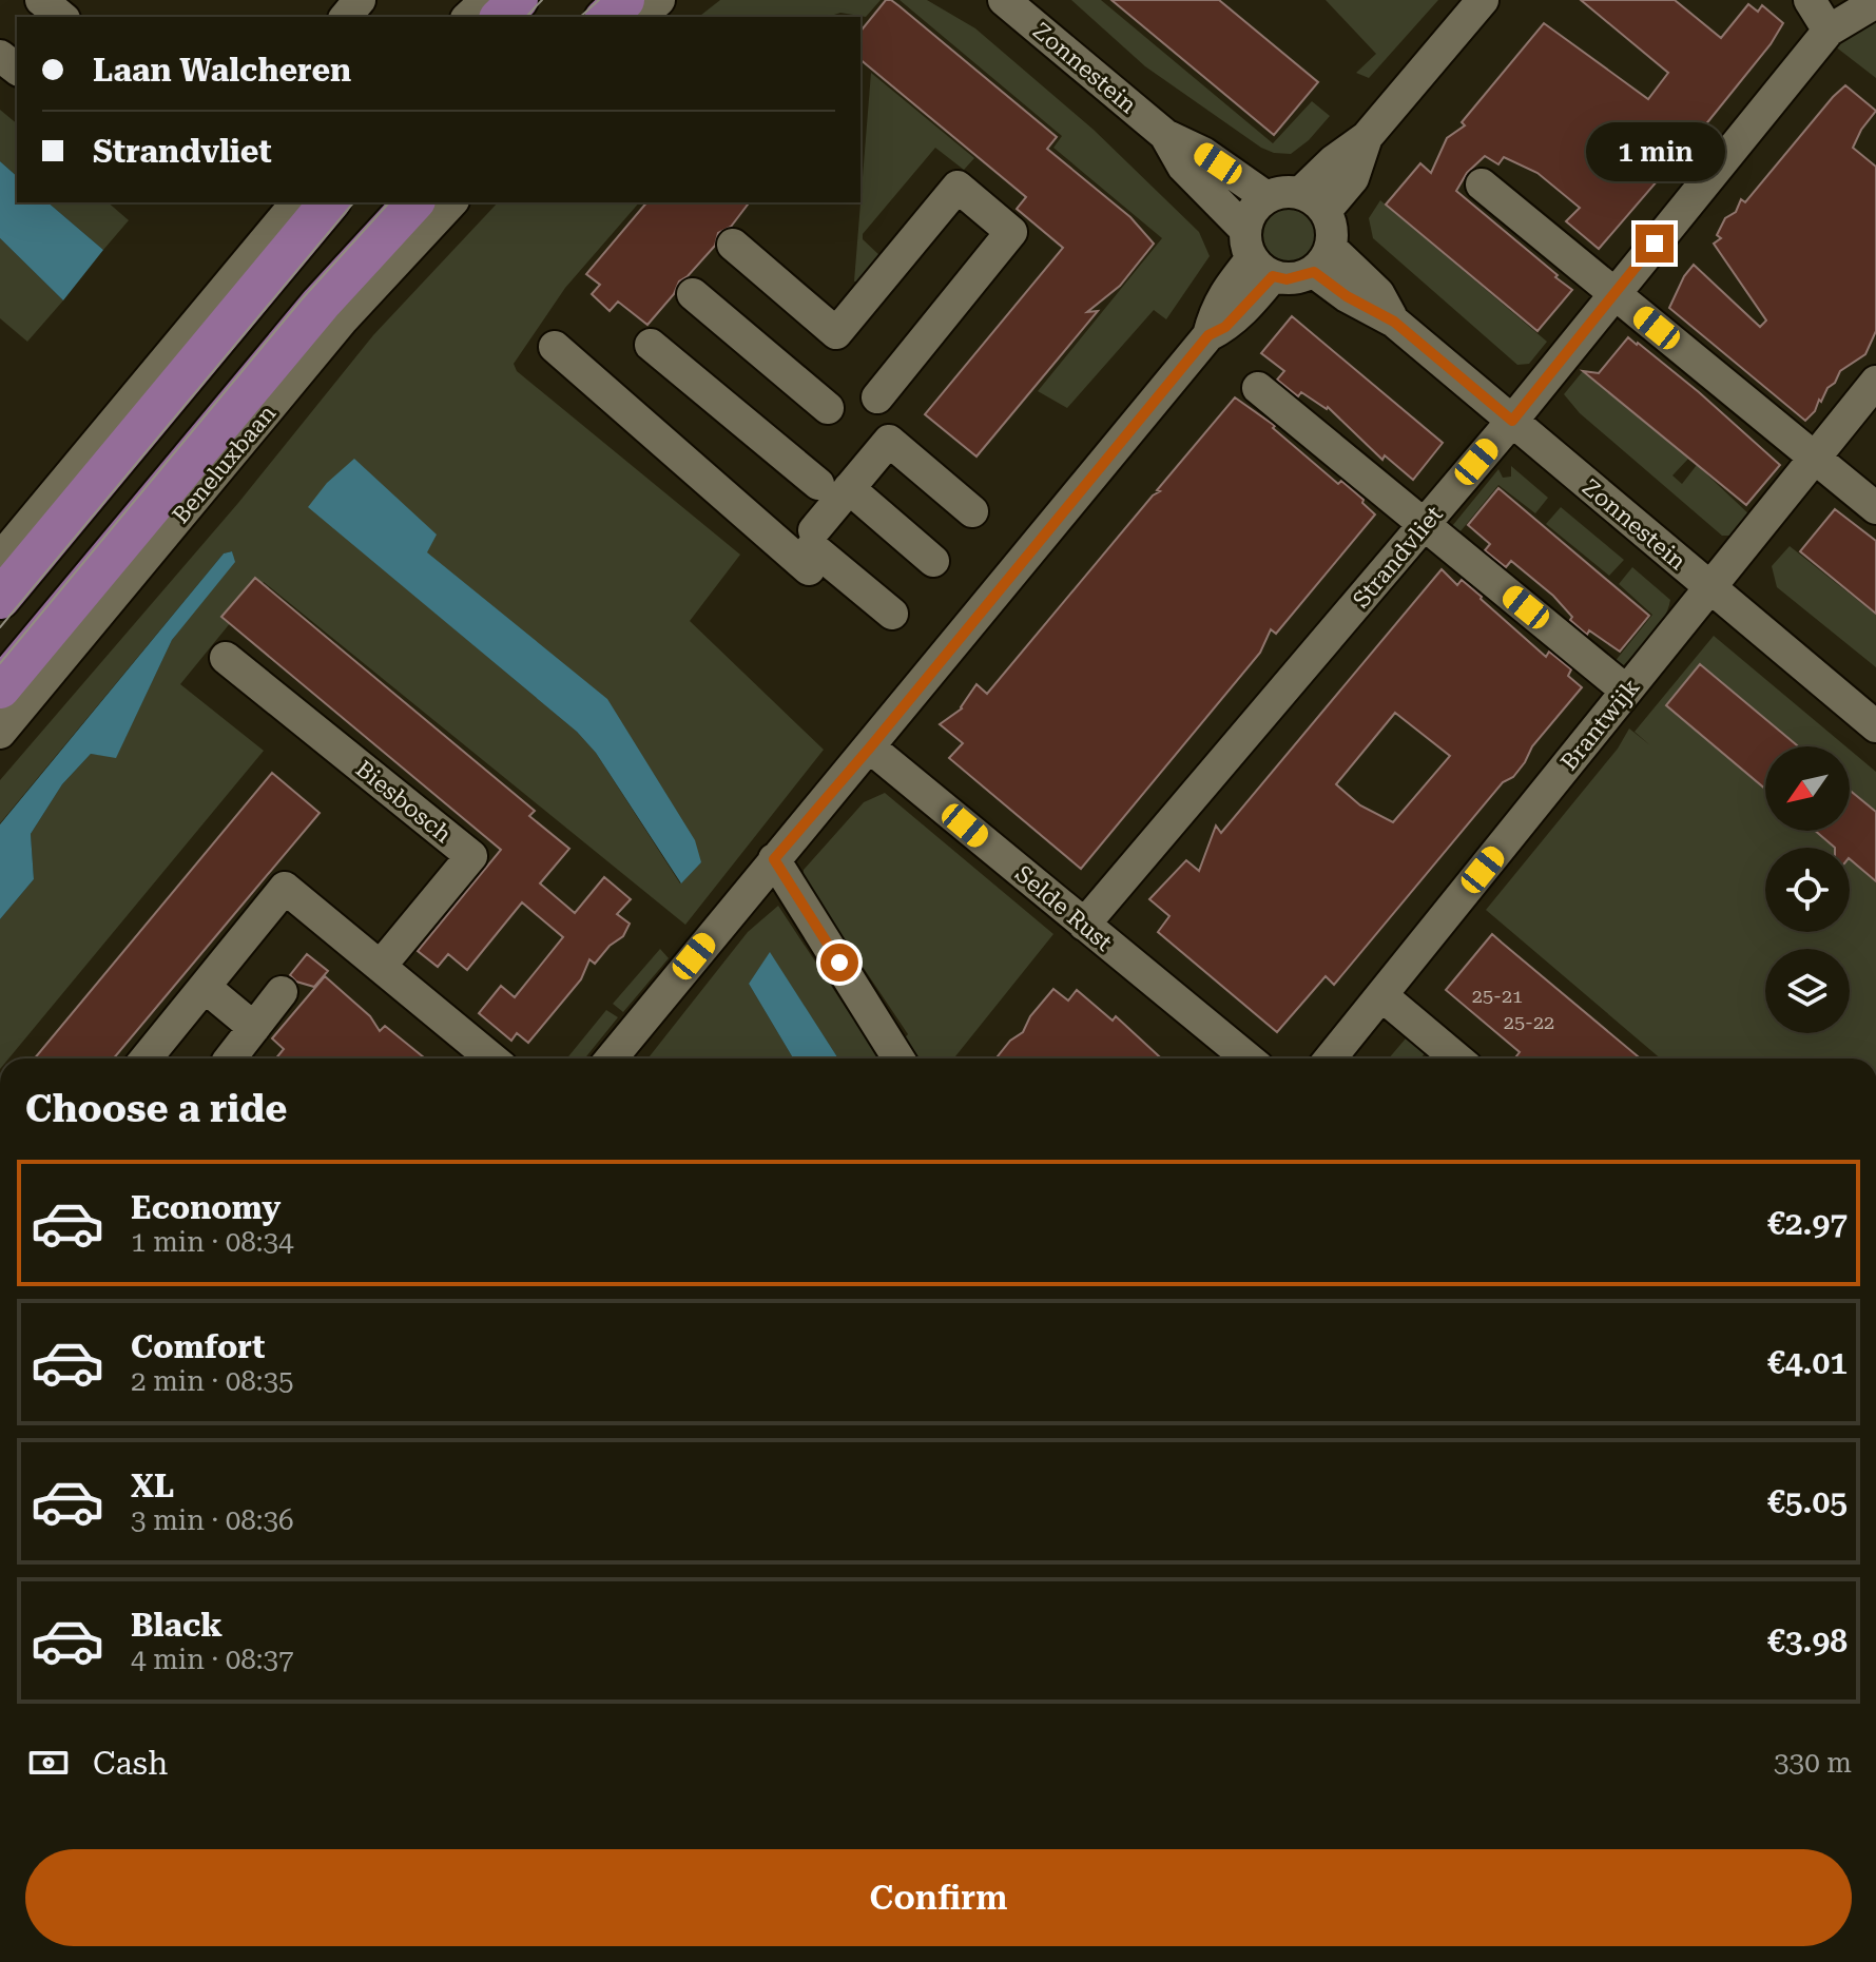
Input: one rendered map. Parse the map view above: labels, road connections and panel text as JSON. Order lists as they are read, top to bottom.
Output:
{
  "streets": {
    "main road": ["Beneluxbaan"],
    "street": [
      "Zonnestein",
      "Strandvliet",
      "Brantwijk",
      "Biesbosch",
      "Selde Rust"
    ]
  },
  "crossings": [
    ["Zonnestein", "Strandvliet"],
    ["Zonnestein", "Brantwijk"],
    ["Strandvliet", "Selde Rust"]
  ],
  "house_numbers": ["25-21", "25-22"],
  "north": "bottom left",
  "page": {
    "banner": ["Laan Walcheren", "Strandvliet"],
    "bubble": "1 min",
    "heading": "Choose a ride",
    "list": [
      {
        "name": "Economy",
        "note": "1 min · 08:34",
        "value": "€2.97"
      },
      {
        "name": "Comfort",
        "note": "2 min · 08:35",
        "value": "€4.01"
      },
      {
        "name": "XL",
        "note": "3 min · 08:36",
        "value": "€5.05"
      },
      {
        "name": "Black",
        "note": "4 min · 08:37",
        "value": "€3.98"
      }
    ],
    "pay": ["Cash", "330 m"],
    "buttons": "Confirm"
  }
}
